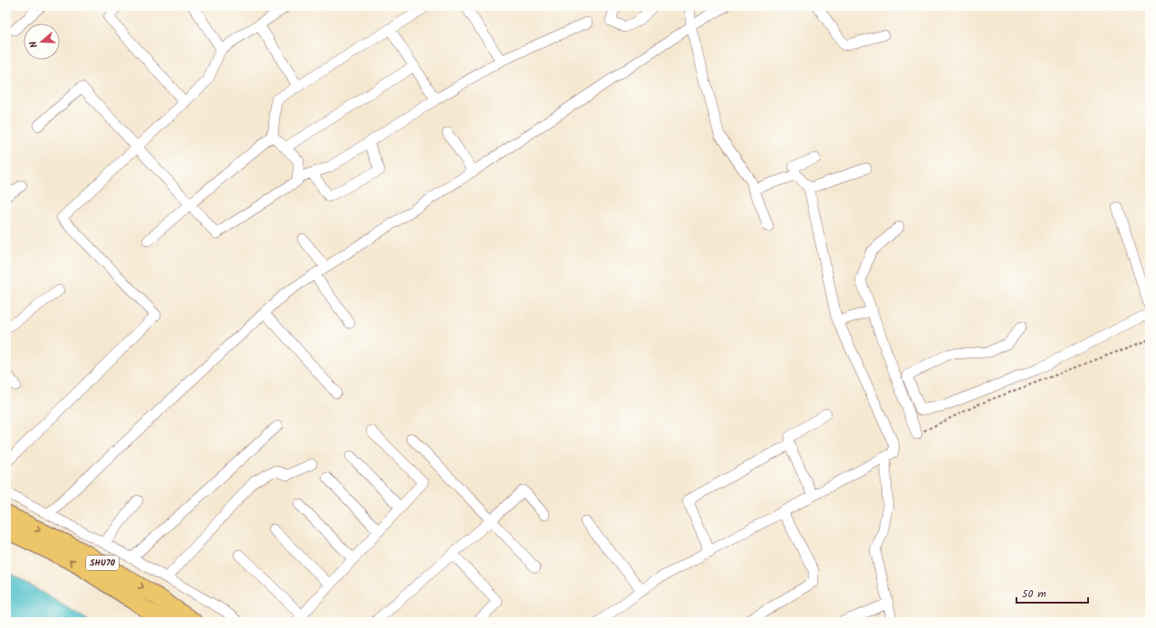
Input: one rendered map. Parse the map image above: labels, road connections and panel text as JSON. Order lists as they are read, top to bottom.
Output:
{
  "streets": {
    "main road": ["SHU70"]
  },
  "scale_bar": "50 m",
  "north": "left"
}
